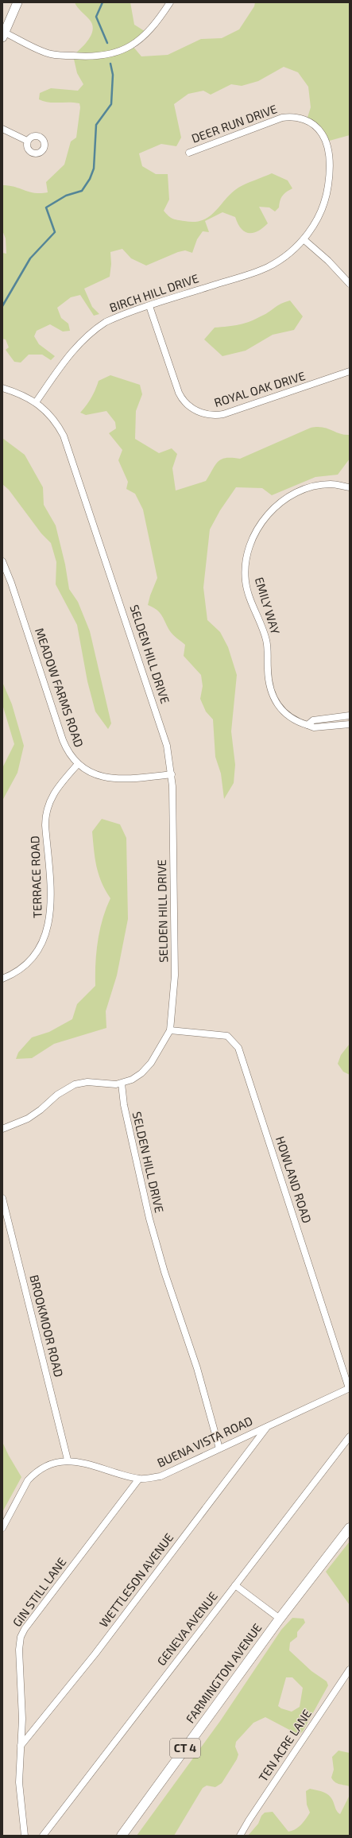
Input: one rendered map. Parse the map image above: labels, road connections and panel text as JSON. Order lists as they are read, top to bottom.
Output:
{
  "streets": {
    "main road": ["FARMINGTON AVENUE", "CT 4"],
    "street": [
      "DEER RUN DRIVE",
      "BIRCH HILL DRIVE",
      "ROYAL OAK DRIVE",
      "EMILY WAY",
      "SELDEN HILL DRIVE",
      "MEADOW FARMS ROAD",
      "TERRACE ROAD",
      "HOWLAND ROAD",
      "BROOKMOOR ROAD",
      "BUENA VISTA ROAD",
      "WETTLESON AVENUE",
      "GIN STILL LANE",
      "GENEVA AVENUE",
      "TEN ACRE LANE"
    ]
  },
  "crossings": [
    ["DEER RUN DRIVE", "BIRCH HILL DRIVE"],
    ["BIRCH HILL DRIVE", "ROYAL OAK DRIVE"],
    ["BIRCH HILL DRIVE", "SELDEN HILL DRIVE"],
    ["SELDEN HILL DRIVE", "MEADOW FARMS ROAD"],
    ["SELDEN HILL DRIVE", "HOWLAND ROAD"],
    ["SELDEN HILL DRIVE", "BUENA VISTA ROAD"],
    ["MEADOW FARMS ROAD", "TERRACE ROAD"],
    ["HOWLAND ROAD", "BUENA VISTA ROAD"],
    ["BROOKMOOR ROAD", "BUENA VISTA ROAD"],
    ["BUENA VISTA ROAD", "WETTLESON AVENUE"],
    ["BUENA VISTA ROAD", "GIN STILL LANE"],
    ["WETTLESON AVENUE", "GIN STILL LANE"]
  ]
}
